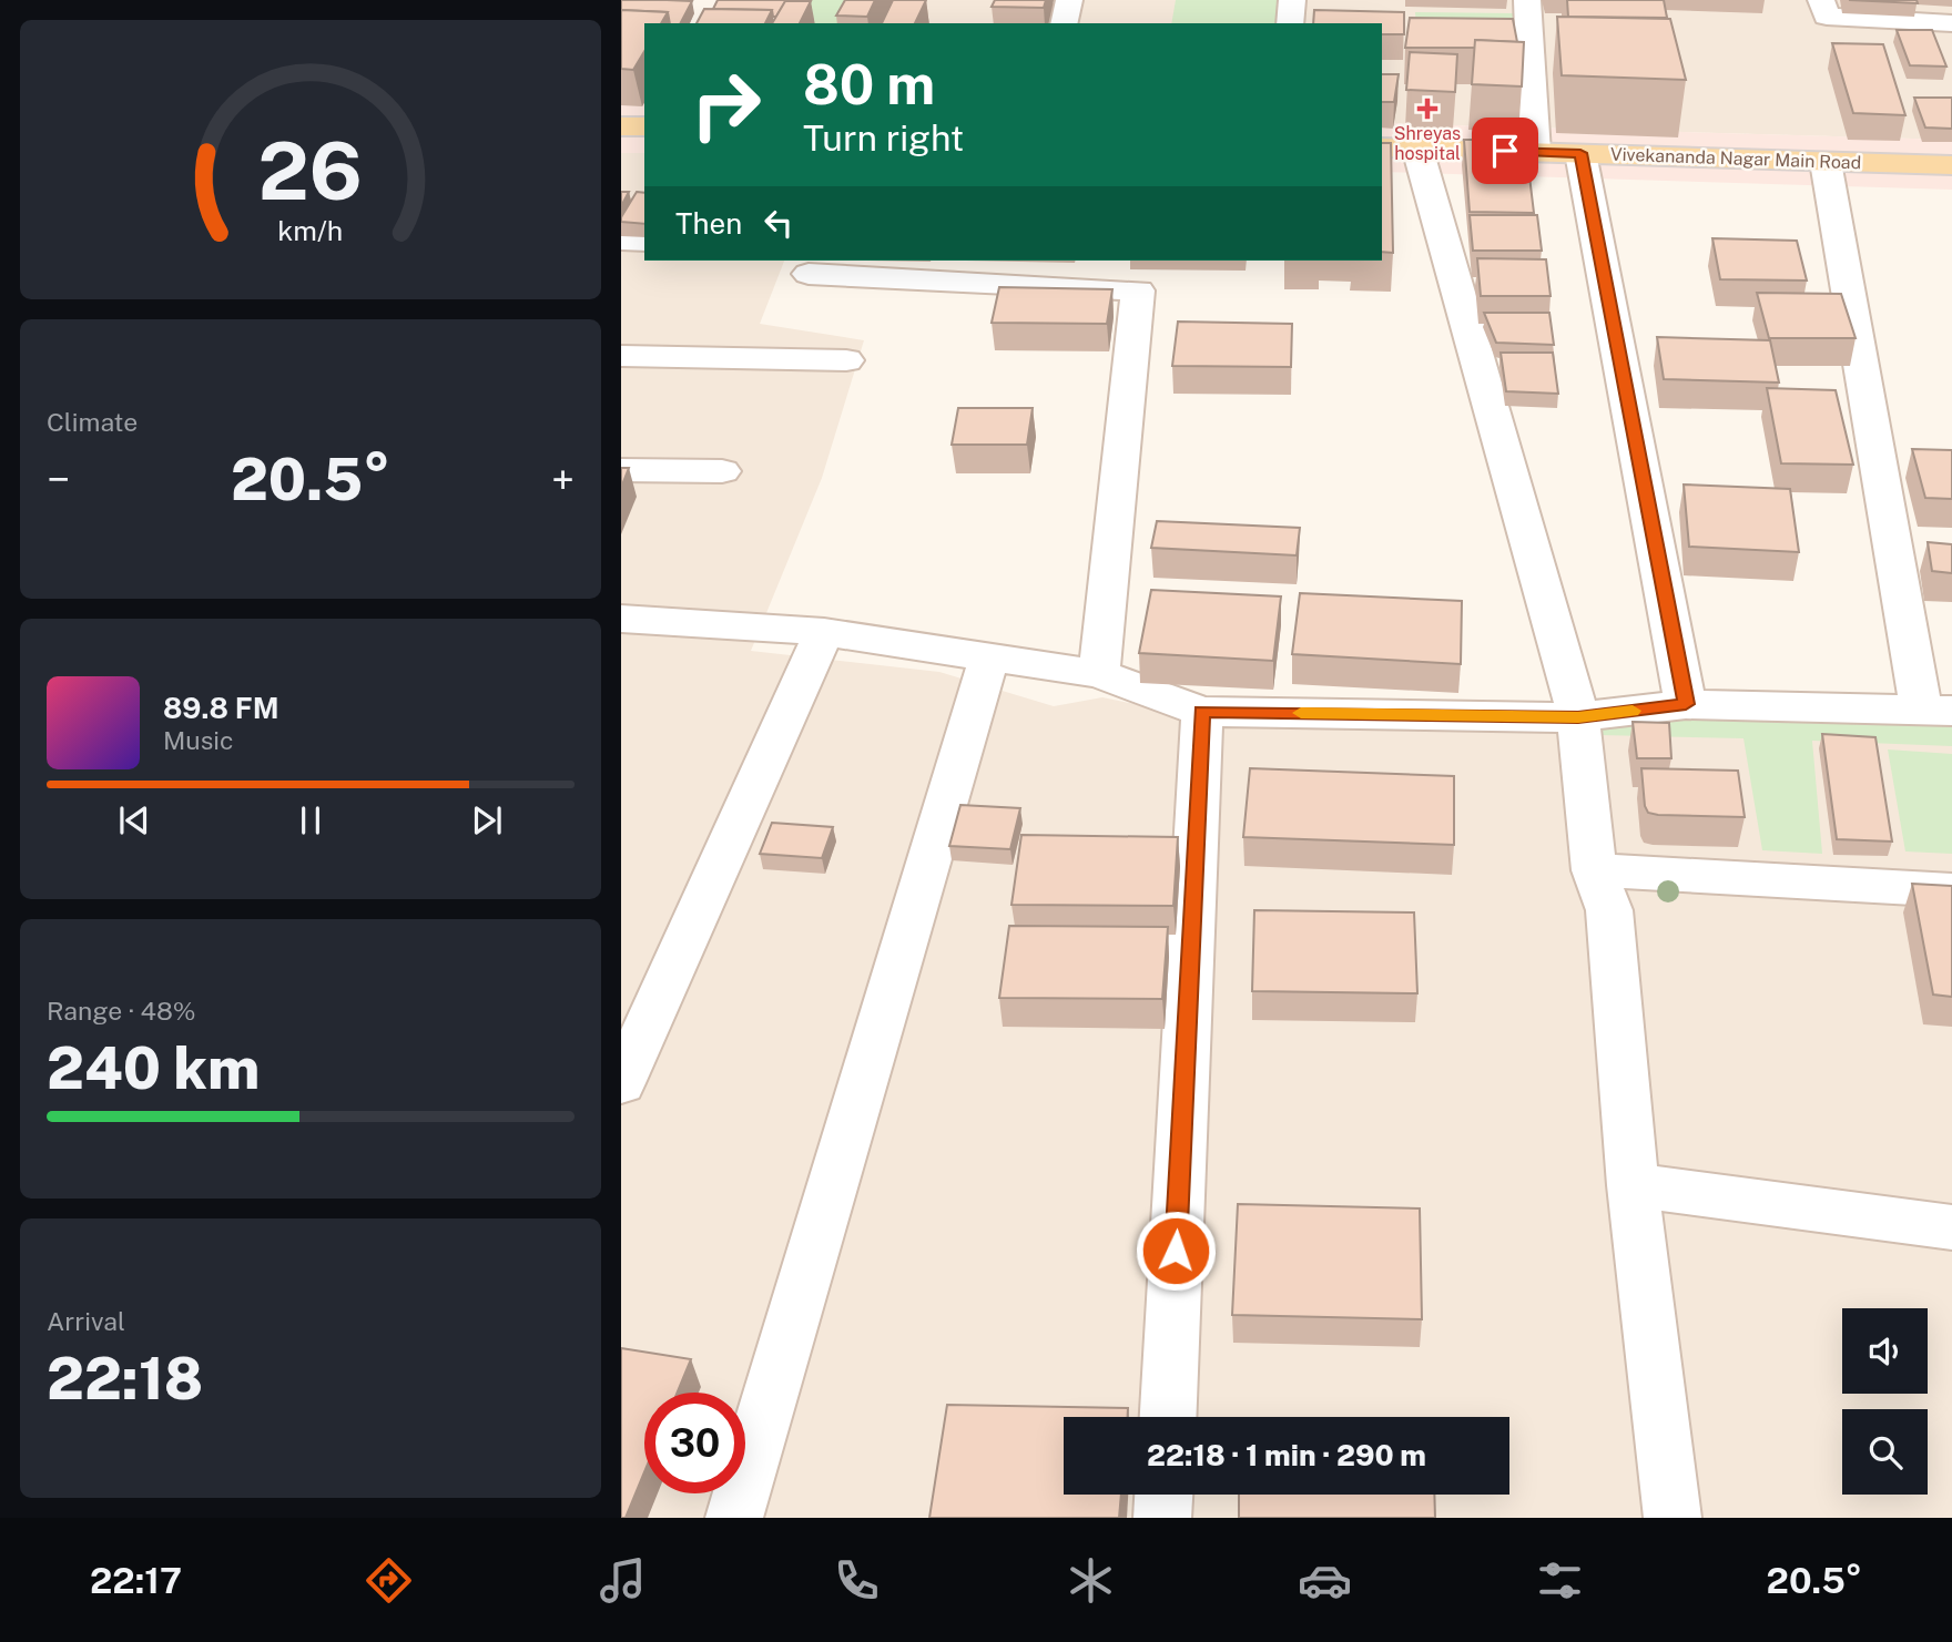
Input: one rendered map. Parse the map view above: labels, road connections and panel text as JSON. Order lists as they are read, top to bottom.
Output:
{
  "streets": {
    "main road": ["Vivekananda Nagar Main Road"]
  },
  "places": {
    "health": ["Shreyas hospital"]
  },
  "page": {
    "turn": ["80 m", "Turn right"],
    "then": "Then",
    "tile": [
      "Climate",
      ["Range · 48%", "240 km"],
      ["Arrival", "22:18"]
    ],
    "heat": ["−", "20.5°", "+"],
    "song": ["89.8 FM", "Music"],
    "limit": "30",
    "trip": "22:18 · 1 min · 290 m",
    "tabs": ["22:17", "20.5°"],
    "gauge": ["26", "km/h"]
  }
}
